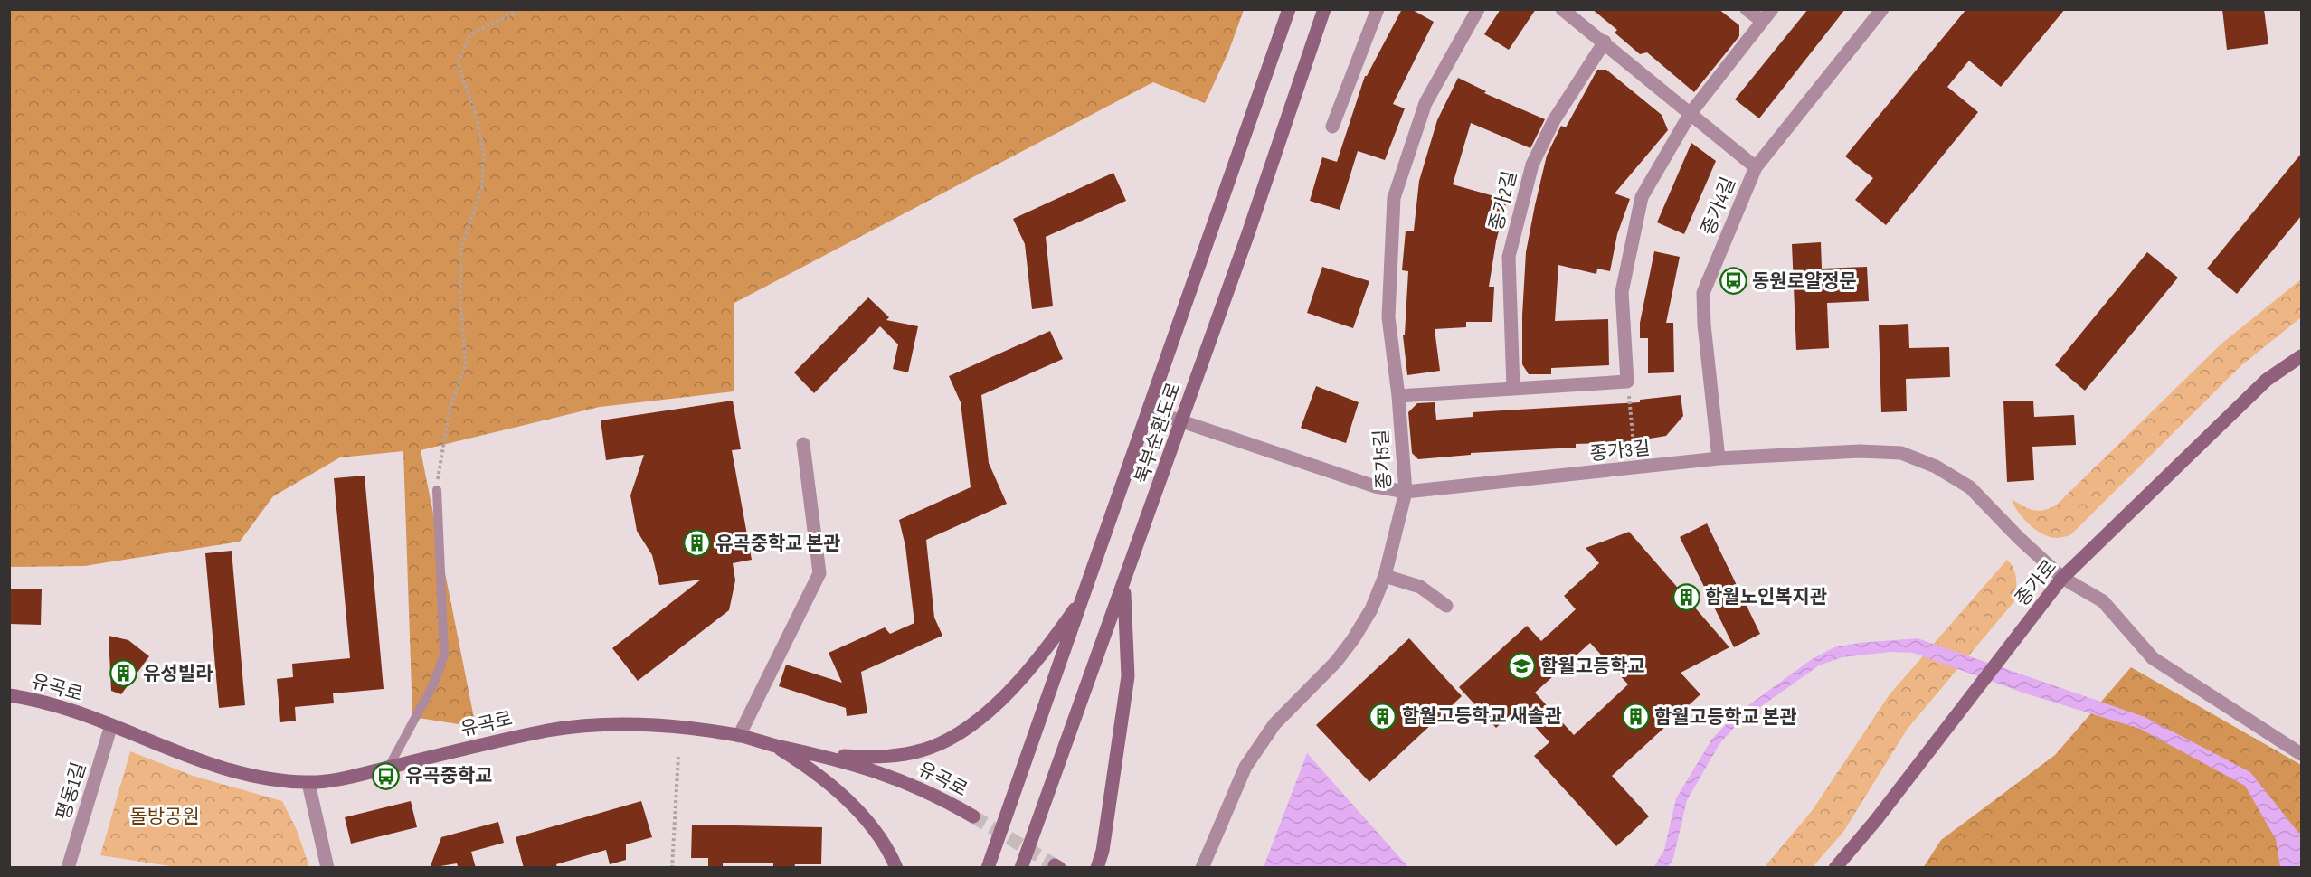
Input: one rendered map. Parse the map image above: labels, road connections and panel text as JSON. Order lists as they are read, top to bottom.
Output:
{
  "streets": {
    "main road": ["북부순환도로", "종가로", "유곡로"],
    "street": [
      "종가2길",
      "종가4길",
      "종가3길",
      "종가5길",
      "평동1길"
    ]
  },
  "crossings": [
    ["종가4길", "종가3길"],
    ["북부순환도로", "종가3길"],
    ["종가3길", "종가5길"],
    ["종가3길", "종가로"],
    ["유곡로", "평동1길"]
  ],
  "parks": ["돌방공원"],
  "places": {
    "bus stop": ["동원로얄정문", "유곡중학교"],
    "building": [
      "유곡중학교 본관",
      "함월노인복지관",
      "유성빌라",
      "함월고등학교 새솔관",
      "함월고등학교 본관"
    ],
    "school or university": ["함월고등학교"]
  }
}
